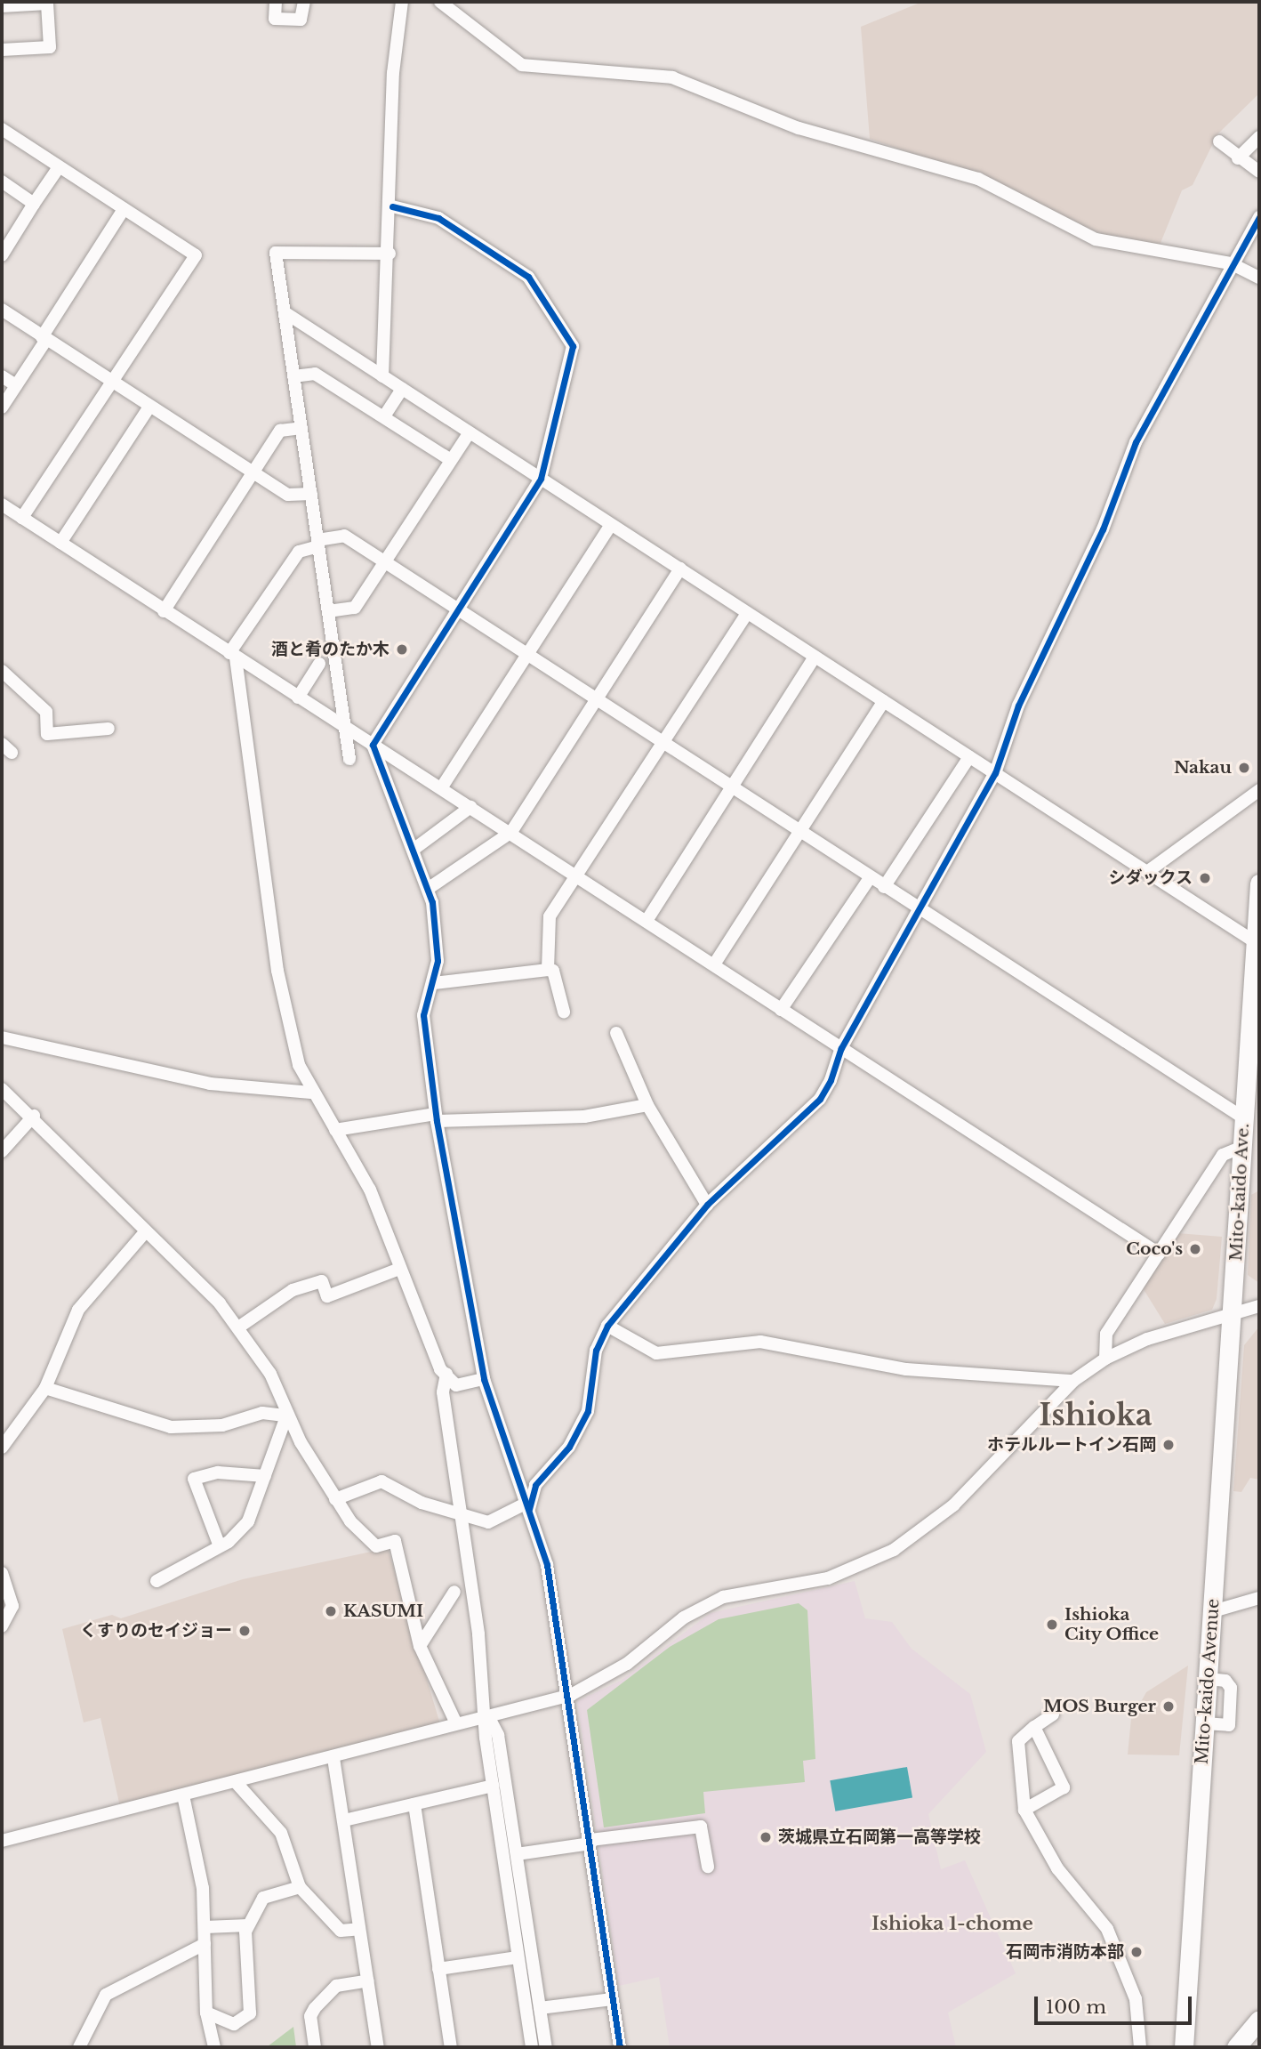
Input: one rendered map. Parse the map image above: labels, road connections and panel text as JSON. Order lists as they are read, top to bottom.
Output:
{
  "streets": {
    "highway": ["Mito-kaido Ave.", "Mito-kaido Avenue"]
  },
  "crossings": [
    ["Mito-kaido Ave.", "Mito-kaido Avenue"]
  ],
  "districts": ["Ishioka", "Ishioka 1-chome"],
  "places": [
    "酒と肴のたか木",
    "Nakau",
    "シダックス",
    "Coco's",
    "ホテルルートイン石岡",
    "KASUMI",
    "Ishioka City Office",
    "くすりのセイジョー",
    "MOS Burger",
    "茨城県立石岡第一高等学校",
    "石岡市消防本部"
  ],
  "scale_bar": "100 m"
}
